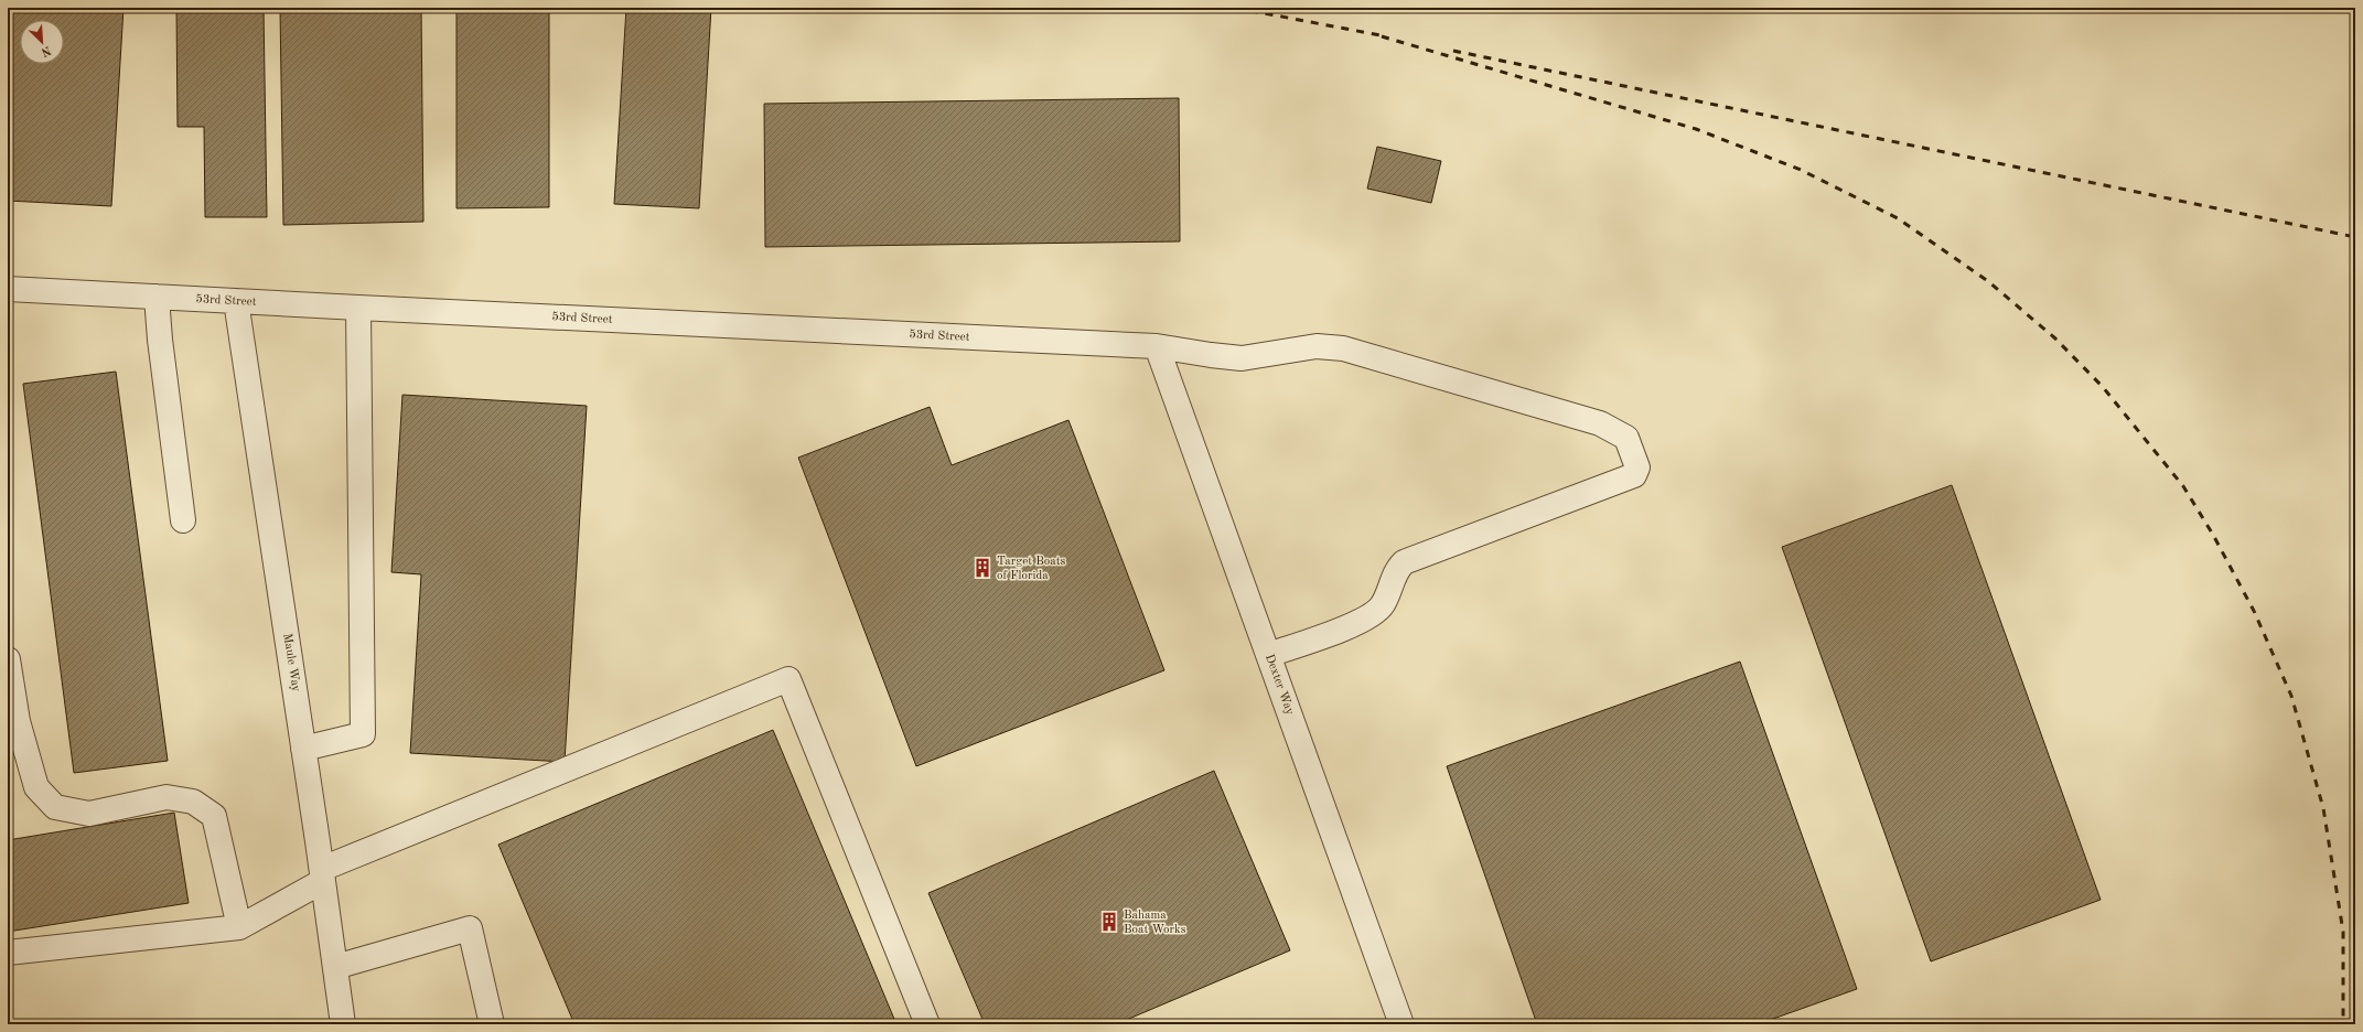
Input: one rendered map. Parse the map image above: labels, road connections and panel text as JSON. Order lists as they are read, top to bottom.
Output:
{
  "streets": {
    "street": ["53rd Street", "Maule Way", "Dexter Way"]
  },
  "crossings": [
    ["53rd Street", "Maule Way"],
    ["53rd Street", "Dexter Way"]
  ],
  "places": {
    "building": ["Target Boats of Florida", "Bahama Boat Works"]
  },
  "north": "bottom right"
}
